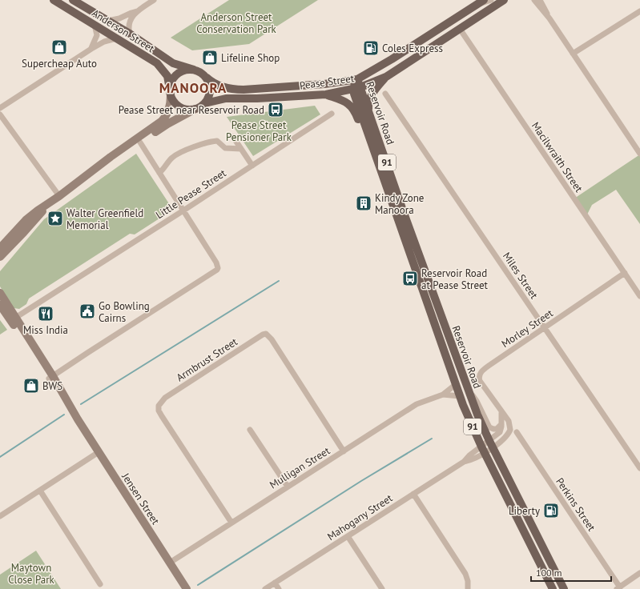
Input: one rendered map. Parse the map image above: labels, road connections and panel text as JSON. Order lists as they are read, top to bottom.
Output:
{
  "streets": {
    "main road": [
      "Anderson Street",
      "Pease Street",
      "Reservoir Road",
      "91"
    ],
    "street": [
      "Macilwraith Street",
      "Little Pease Street",
      "Miles Street",
      "Morley Street",
      "Armbrust Street",
      "Mulligan Street",
      "Jensen Street",
      "Perkins Street",
      "Mahogany Street"
    ]
  },
  "crossings": [
    ["Anderson Street", "Pease Street"],
    ["Pease Street", "Reservoir Road"],
    ["Pease Street", "Macilwraith Street"],
    ["Pease Street", "91"],
    ["Reservoir Road", "91"],
    ["Reservoir Road", "Morley Street"],
    ["Reservoir Road", "Mulligan Street"],
    ["Reservoir Road", "Mahogany Street"],
    ["Macilwraith Street", "Morley Street"],
    ["Little Pease Street", "Jensen Street"],
    ["Miles Street", "Morley Street"],
    ["Morley Street", "Mahogany Street"],
    ["Armbrust Street", "Mulligan Street"],
    ["Mulligan Street", "Jensen Street"]
  ],
  "districts": ["MANOORA"],
  "parks": ["Anderson Street Conservation Park", "Pease Street Pensioner Park", "Maytown Close Park"],
  "places": {
    "shop": ["Supercheap Auto", "Lifeline Shop", "BWS"],
    "fuel station": ["Coles Express", "Liberty"],
    "bus stop": ["Pease Street near Reservoir Road", "Reservoir Road at Pease Street"],
    "building": ["Kindy Zone Manoora"],
    "place": ["Walter Greenfield Memorial"],
    "public building": ["Go Bowling Cairns"],
    "restaurant": ["Miss India"]
  },
  "scale_bar": "100 m"
}
